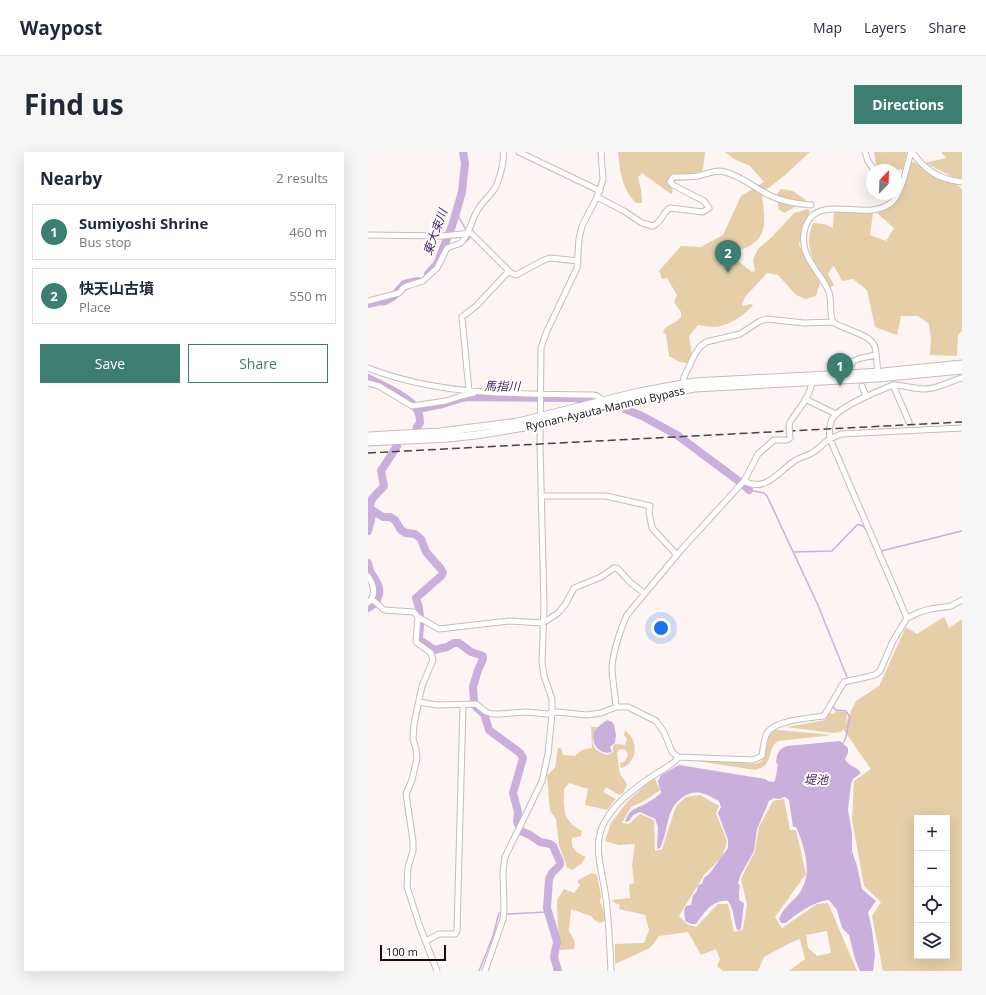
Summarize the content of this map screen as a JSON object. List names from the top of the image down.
{
  "streets": {
    "highway": ["Ryonan-Ayauta-Mannou Bypass"]
  },
  "water": ["東大束川", "馬指川", "堤池"],
  "scale_bar": "100 m",
  "north": "top right",
  "page": {
    "header": "Waypost",
    "nav": ["Map", "Layers", "Share"],
    "title": "Find us",
    "buttons": [
      "Directions",
      ["Save", "Share"]
    ],
    "heading": ["Nearby", "2 results"],
    "list": [
      {
        "mark": "1",
        "name": "Sumiyoshi Shrine",
        "note": "Bus stop",
        "value": "460 m"
      },
      {
        "mark": "2",
        "name": "快天山古墳",
        "note": "Place",
        "value": "550 m"
      }
    ],
    "pins": ["2", "1"],
    "map_buttons": ["+", "−"],
    "scale": "100 m"
  }
}
